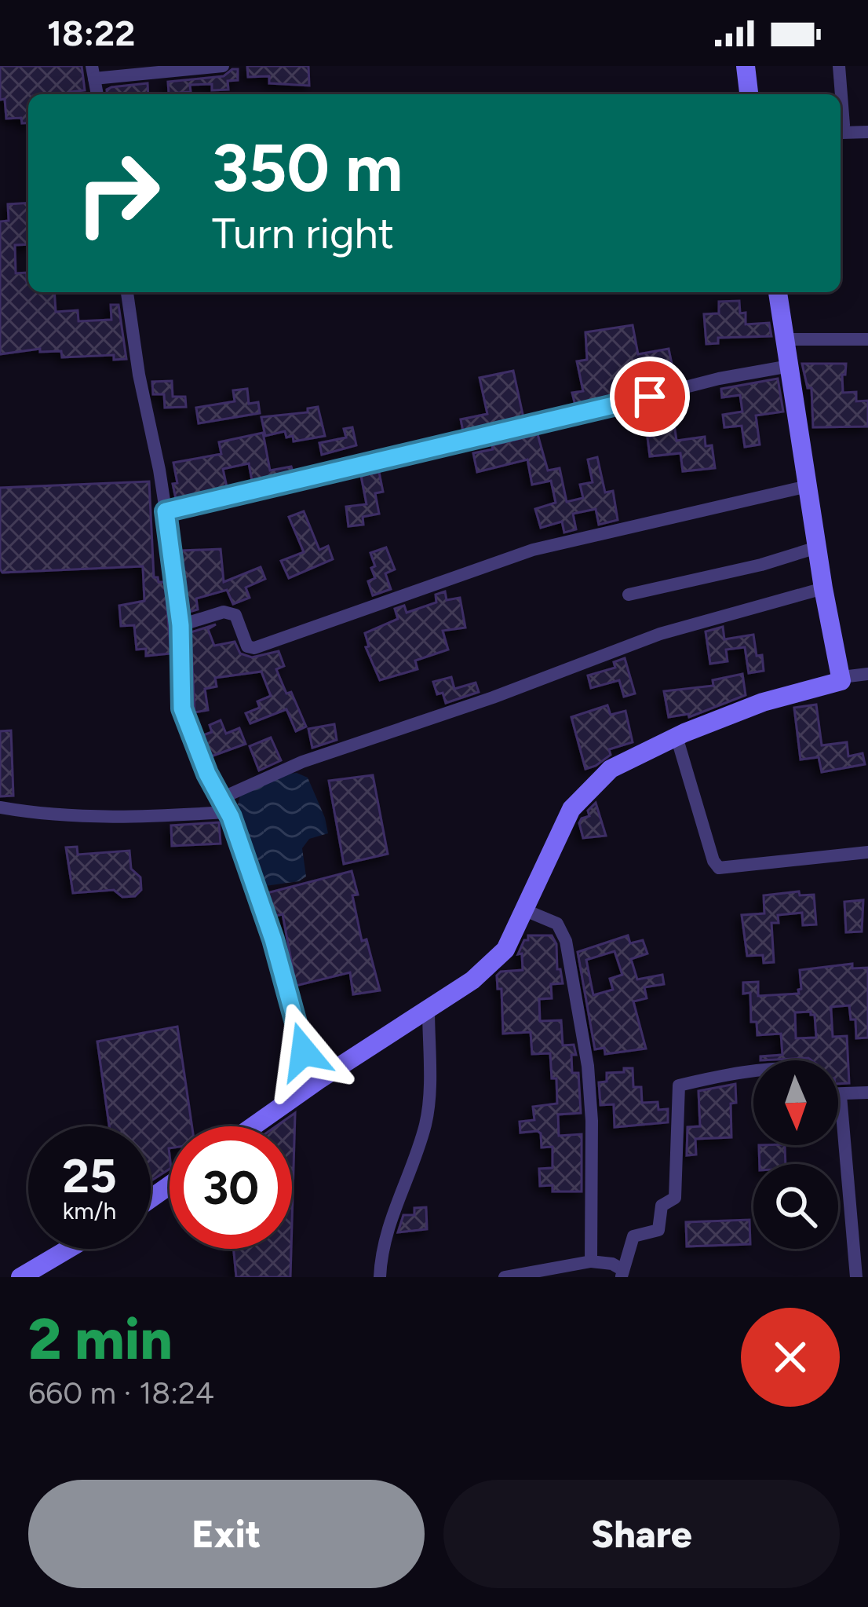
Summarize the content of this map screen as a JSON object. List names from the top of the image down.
{
  "north": "bottom",
  "page": {
    "status": "18:22",
    "turn": ["350 m", "Turn right"],
    "speed": "25 km/h",
    "limit": "30",
    "heading": ["2 min", "660 m · 18:24"],
    "buttons": ["Exit", "Share"]
  }
}
